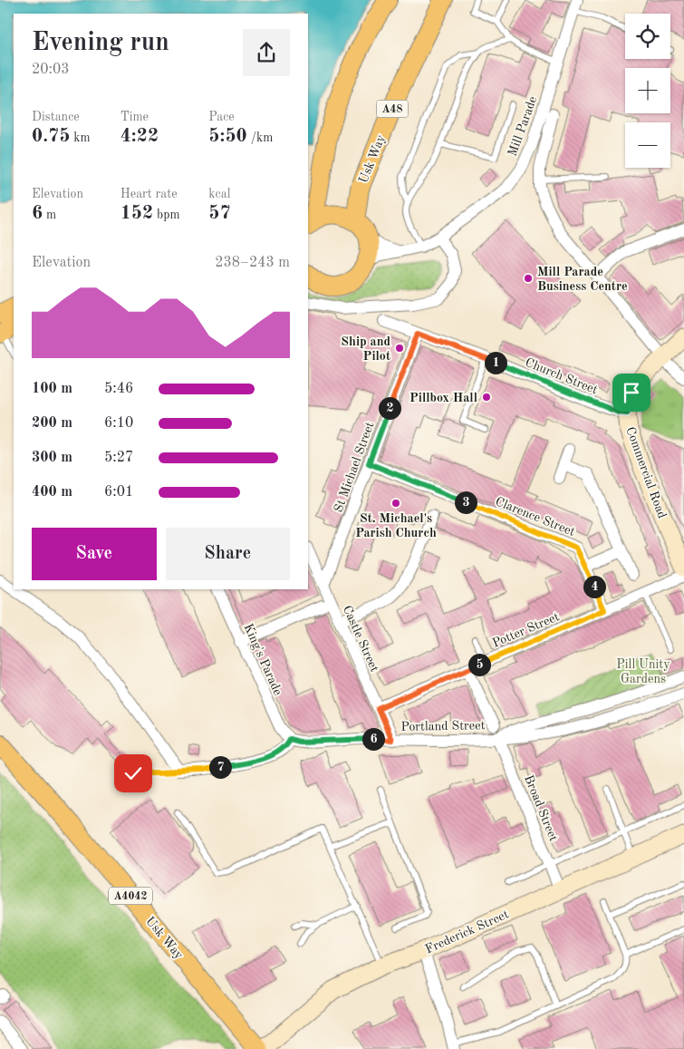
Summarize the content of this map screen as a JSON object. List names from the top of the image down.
{
  "streets": {
    "main road": ["A48", "Usk Way", "A4042"],
    "street": [
      "Mill Parade",
      "Church Street",
      "St Michael Street",
      "Commercial Road",
      "Clarence Street",
      "Potter Street",
      "Castle Street",
      "King's Parade",
      "Portland Street",
      "Broad Street",
      "Frederick Street"
    ]
  },
  "crossings": [
    ["Mill Parade", "Commercial Road"],
    ["Church Street", "St Michael Street"],
    ["Church Street", "Commercial Road"],
    ["St Michael Street", "Clarence Street"],
    ["St Michael Street", "Castle Street"],
    ["Clarence Street", "Potter Street"],
    ["Potter Street", "Castle Street"],
    ["Potter Street", "Broad Street"],
    ["Castle Street", "Portland Street"],
    ["King's Parade", "Portland Street"],
    ["Portland Street", "Broad Street"],
    ["Broad Street", "Frederick Street"]
  ],
  "parks": ["Pill Unity Gardens"],
  "places": [
    "Mill Parade Business Centre",
    "Ship and Pilot",
    "Pillbox Hall",
    "St. Michael's Parish Church"
  ],
  "page": {
    "map_buttons": ["+", "−"],
    "heading": ["Evening run", "20:03"],
    "stats": [
      ["Distance", "0.75 km"],
      ["Time", "4:22"],
      ["Pace", "5:50 /km"],
      ["Elevation", "6 m"],
      ["Heart rate", "152 bpm"],
      ["kcal", "57"]
    ],
    "chart": ["Elevation", "238–243 m"],
    "pins": [
      "1",
      "2",
      "3",
      "4",
      "5",
      "6",
      "7"
    ],
    "list": [
      {
        "name": "100 m",
        "note": "5:46"
      },
      {
        "name": "200 m",
        "note": "6:10"
      },
      {
        "name": "300 m",
        "note": "5:27"
      },
      {
        "name": "400 m",
        "note": "6:01"
      }
    ],
    "buttons": ["Save", "Share"]
  }
}
